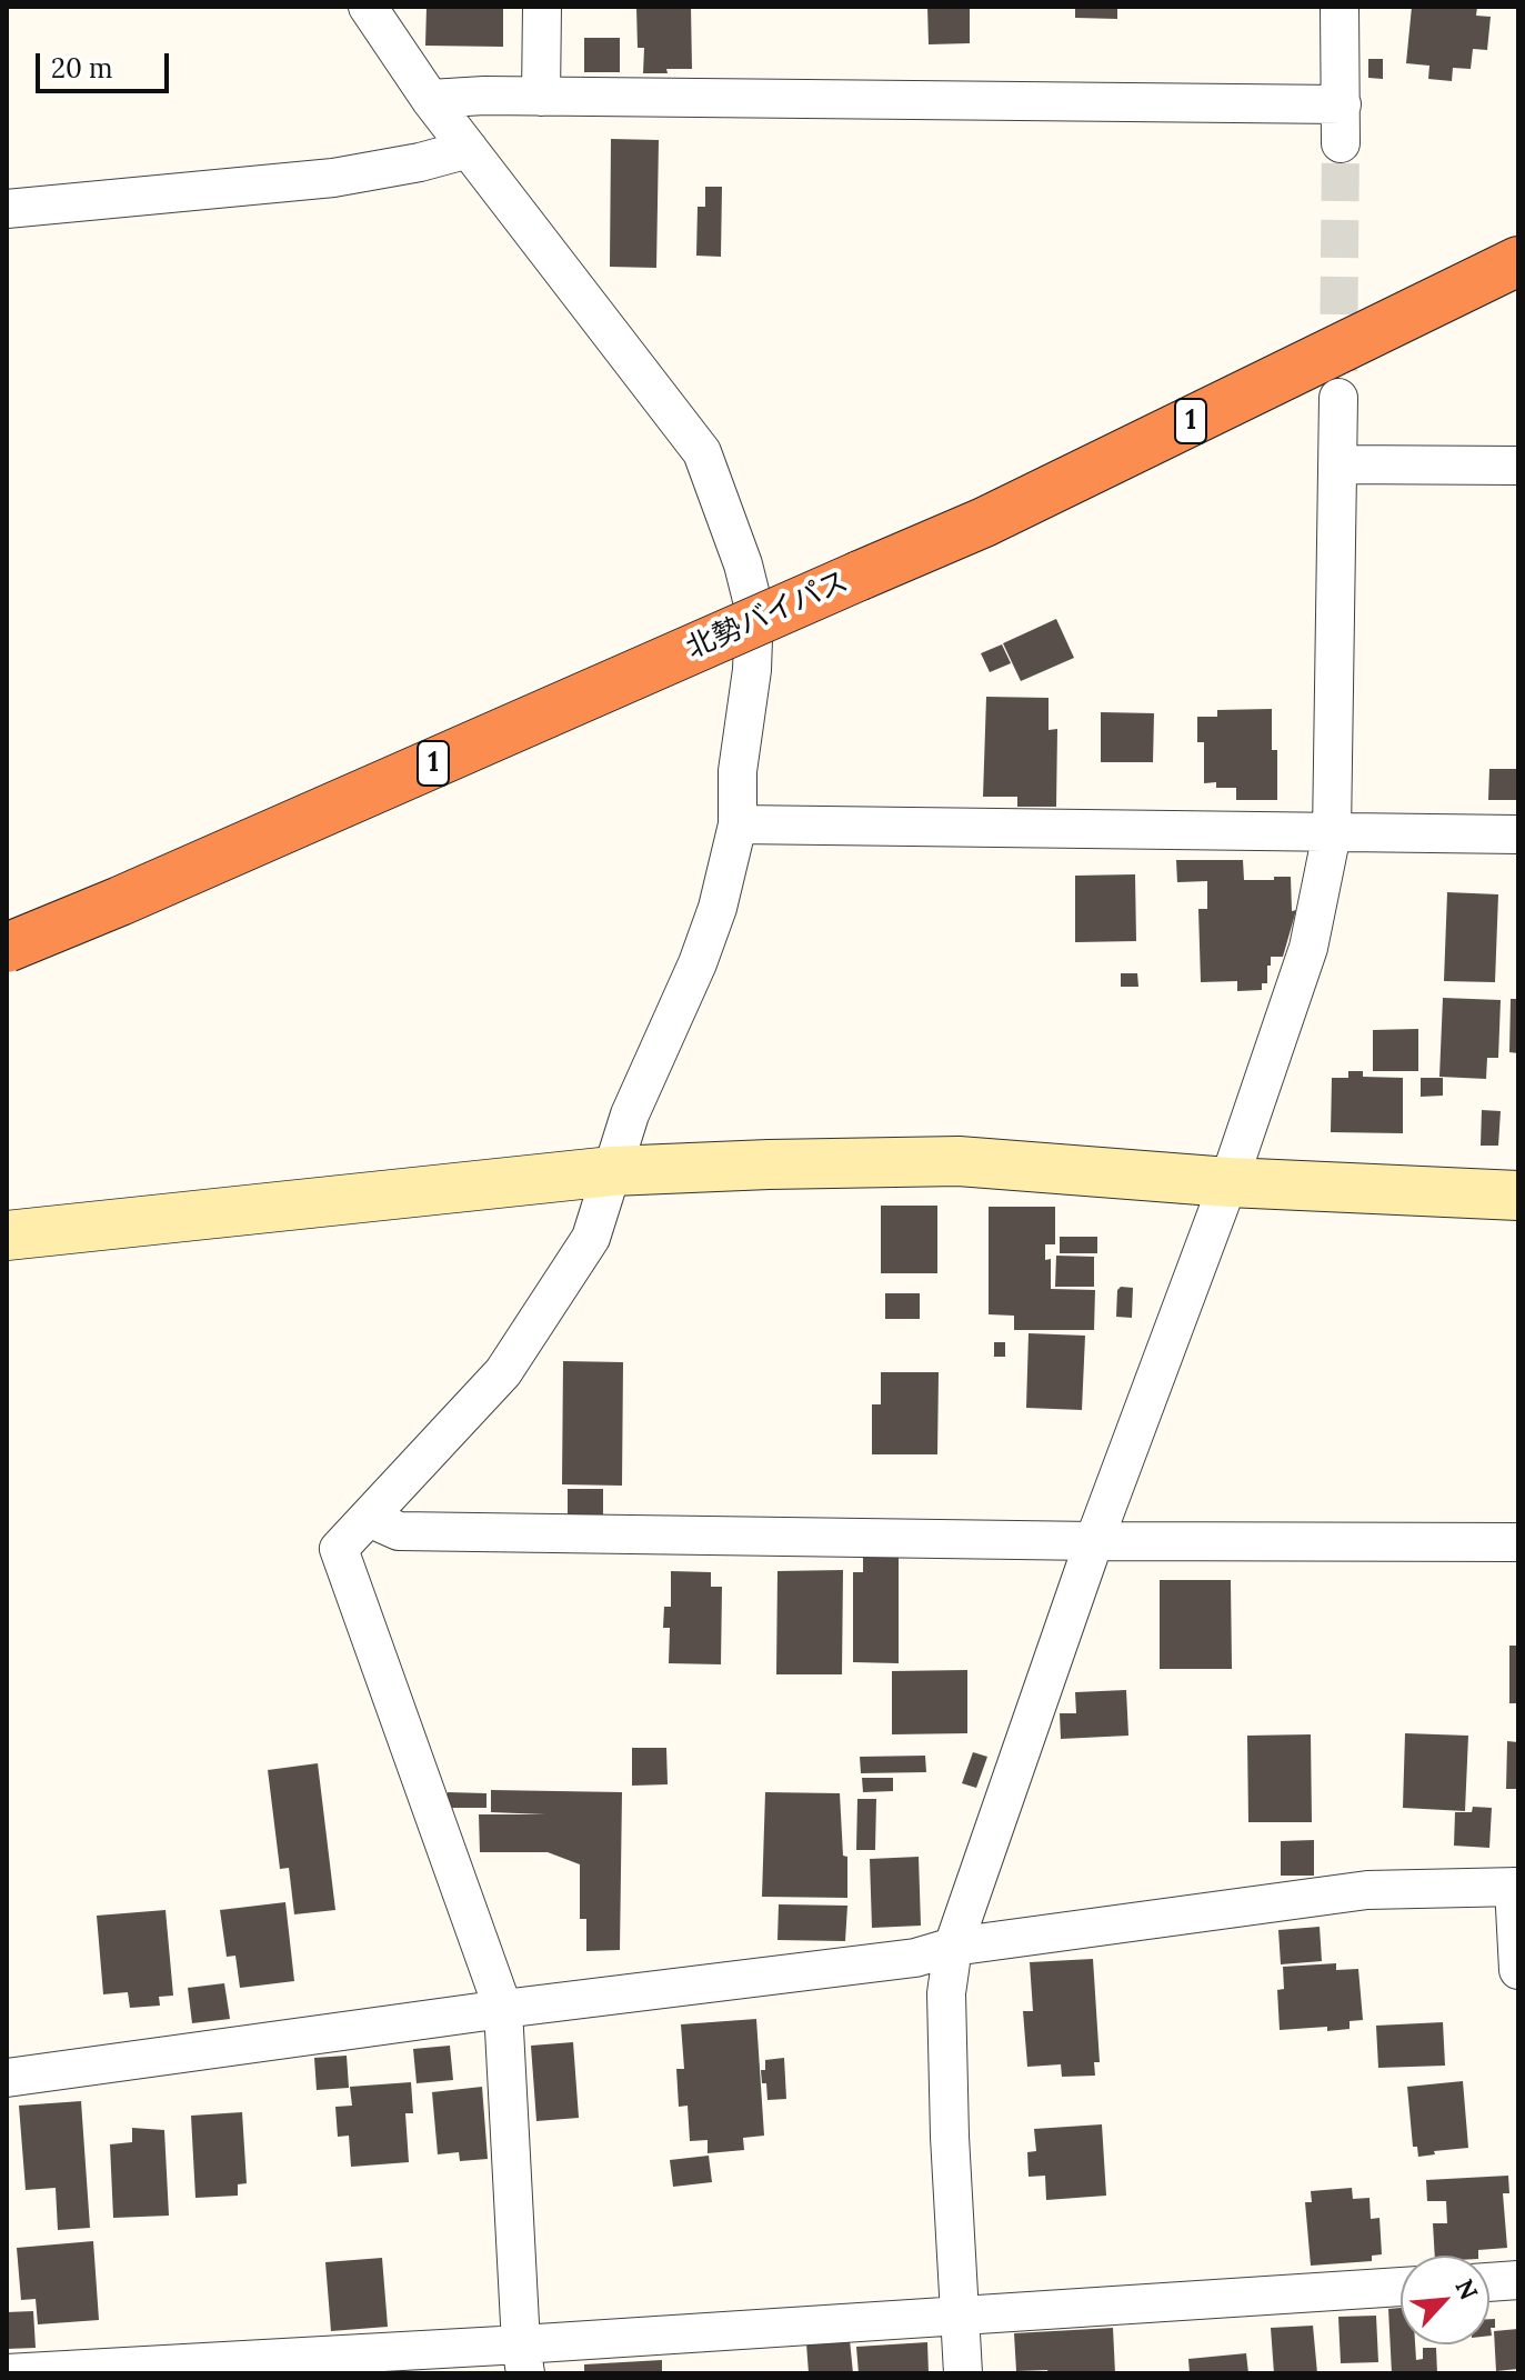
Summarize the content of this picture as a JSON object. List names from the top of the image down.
{
  "streets": {
    "highway": ["1", "北勢バイパス"]
  },
  "scale_bar": "20 m",
  "north": "top right"
}
